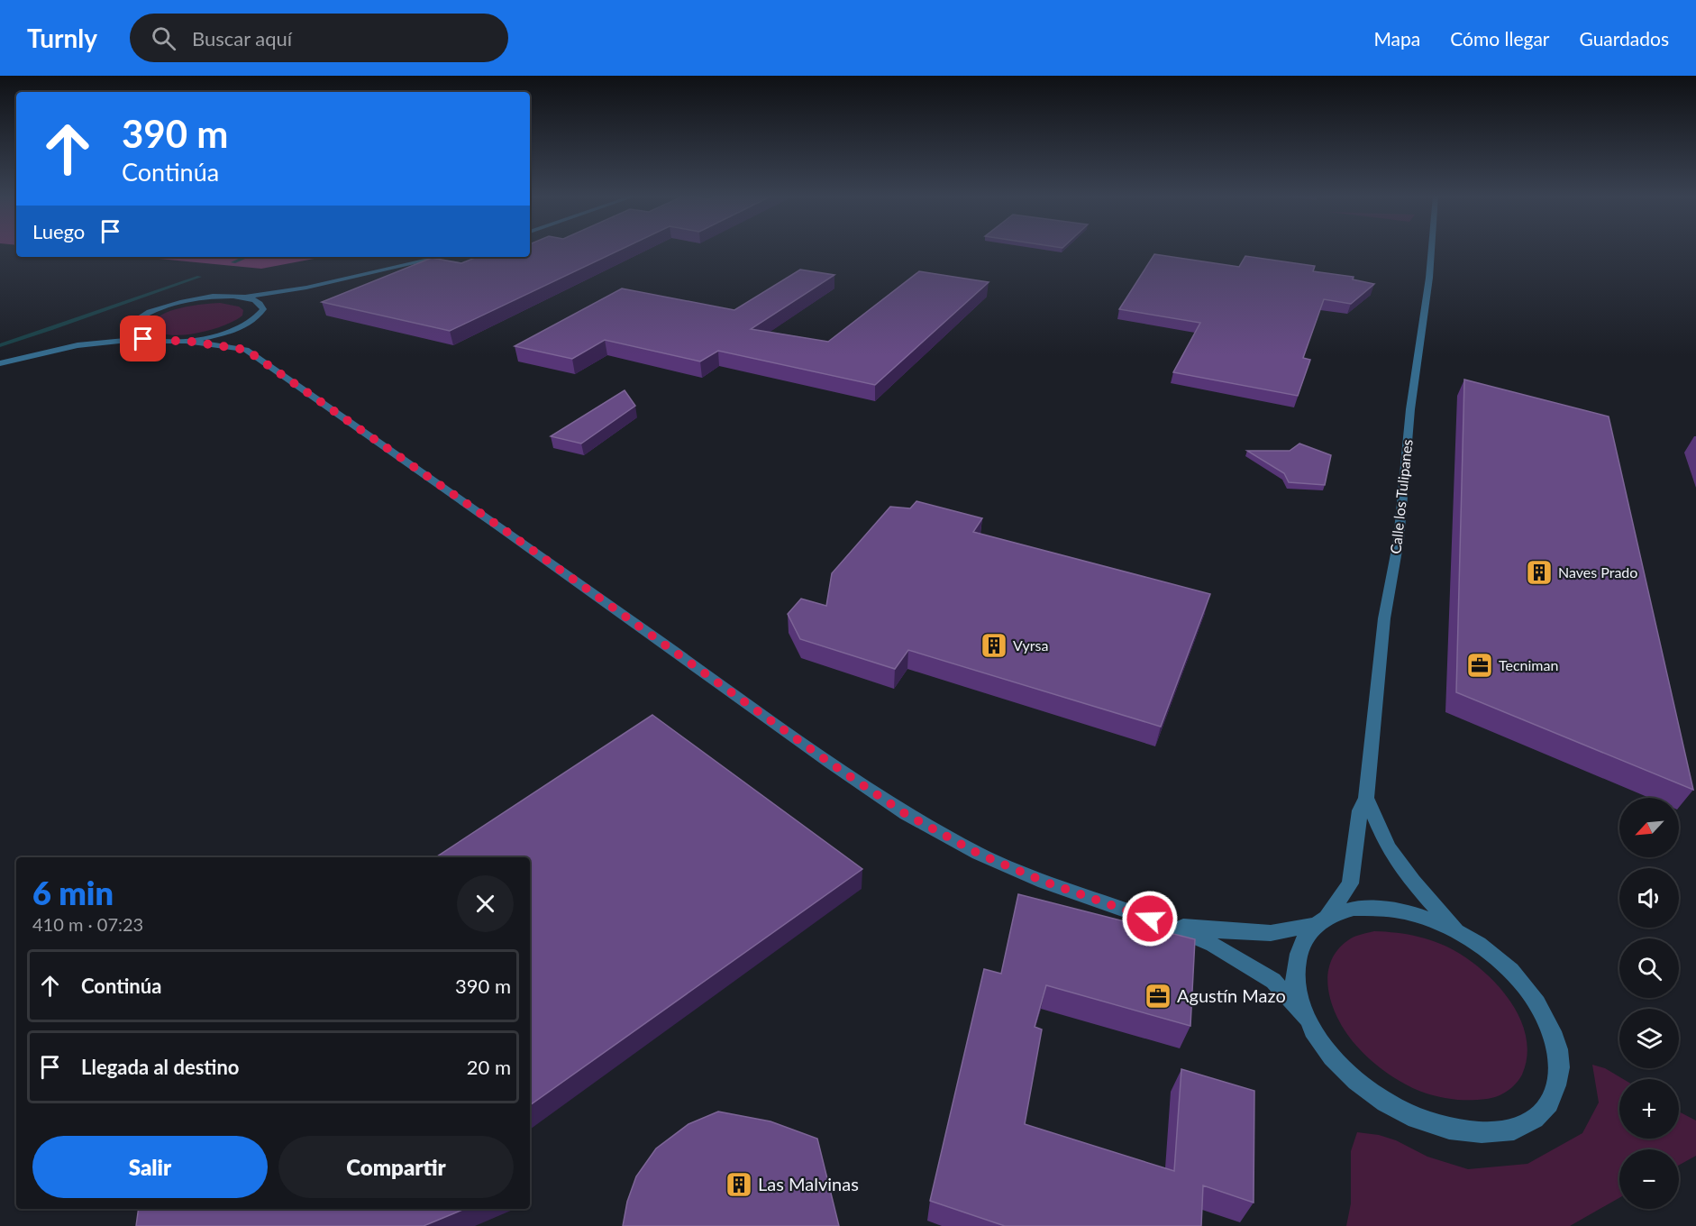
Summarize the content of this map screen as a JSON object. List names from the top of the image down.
{
  "streets": {
    "street": ["Calle los Tulipanes"]
  },
  "places": {
    "building": ["Naves Prado", "Vyrsa", "Las Malvinas"],
    "office": ["Tecniman", "Agustín Mazo"]
  },
  "north": "bottom left",
  "page": {
    "header": "Turnly",
    "search": "Buscar aquí",
    "nav": ["Mapa", "Cómo llegar", "Guardados"],
    "turn": ["390 m", "Continúa"],
    "then": "Luego",
    "map_buttons": ["+", "−"],
    "heading": ["6 min", "410 m · 07:23"],
    "list": [
      {
        "name": "Continúa",
        "value": "390 m"
      },
      {
        "name": "Llegada al destino",
        "value": "20 m"
      }
    ],
    "buttons": ["Salir", "Compartir"]
  }
}
